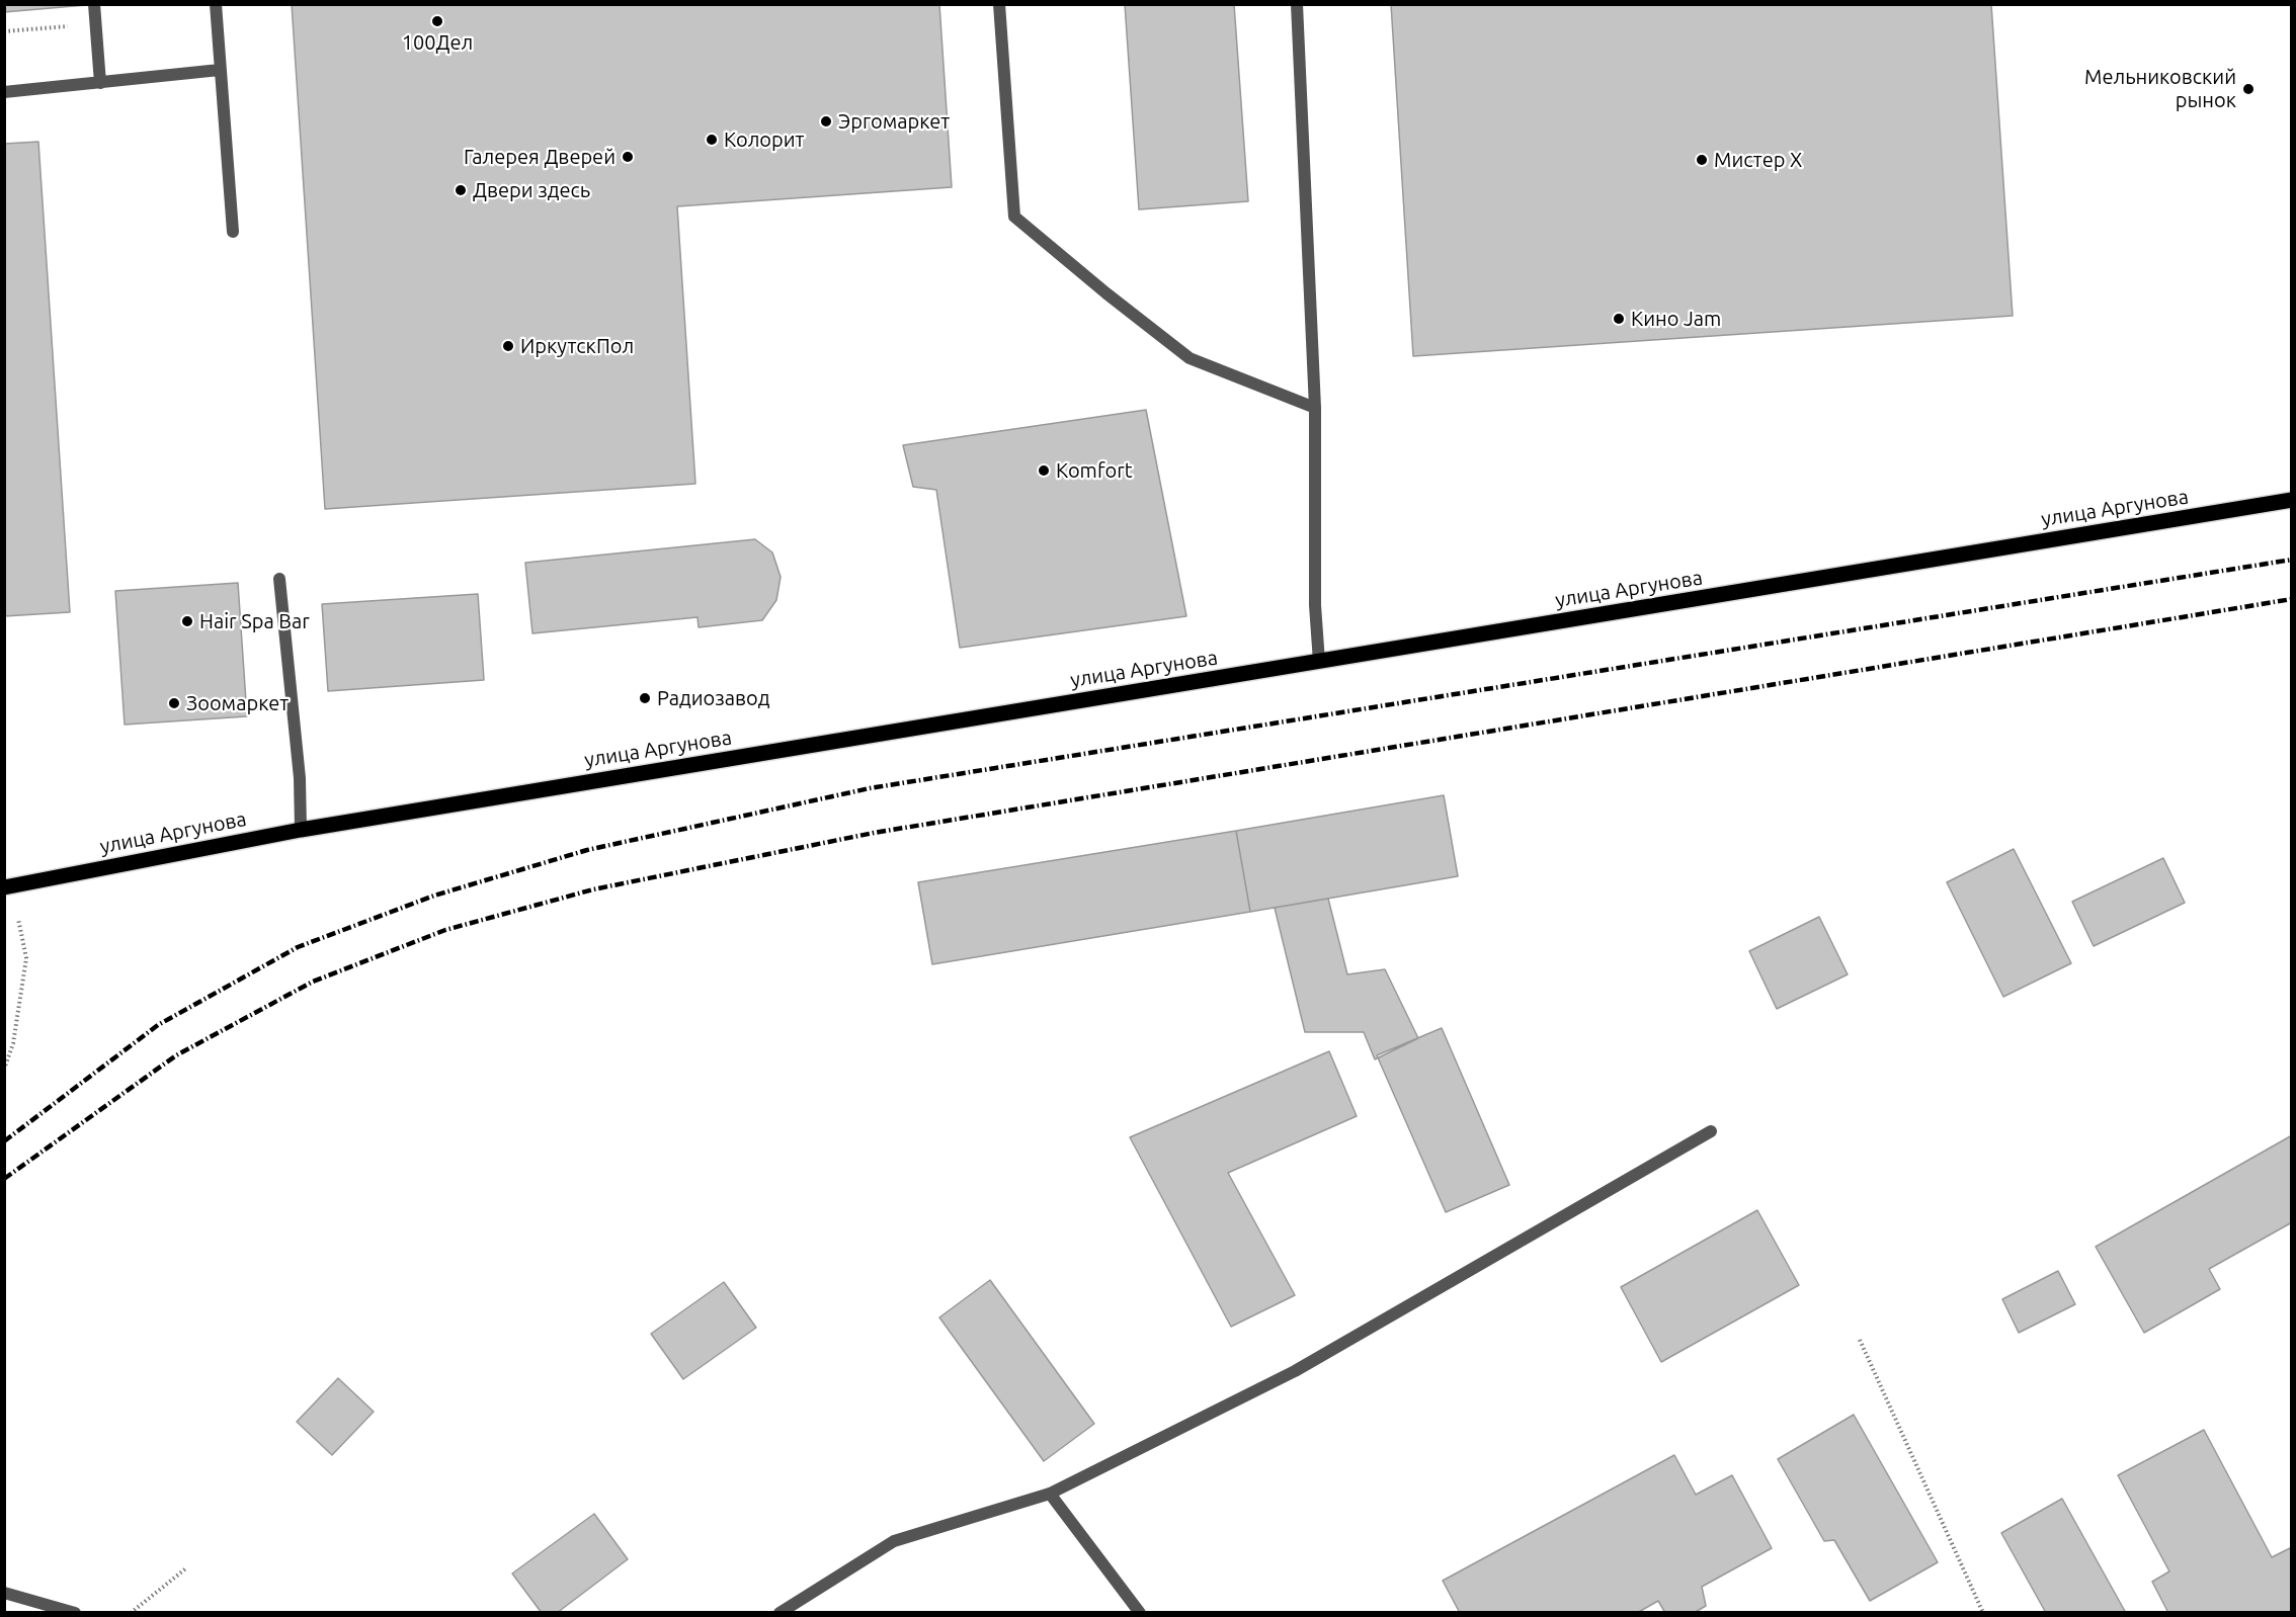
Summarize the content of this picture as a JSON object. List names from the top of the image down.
{
  "streets": {
    "main road": ["улица Аргунова"]
  },
  "places": [
    "100Дел",
    "Мельниковский рынок",
    "Эргомаркет",
    "Колорит",
    "Галерея Дверей",
    "Мистер Х",
    "Двери здесь",
    "Кино Jam",
    "ИркутскПол",
    "Komfort",
    "Hair Spa Bar",
    "Радиозавод",
    "Зоомаркет"
  ]
}
